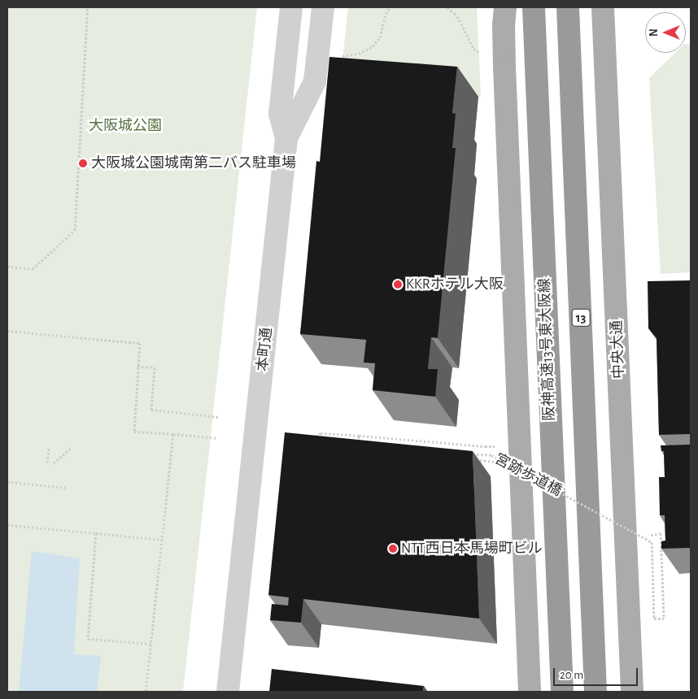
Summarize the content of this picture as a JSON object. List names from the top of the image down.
{
  "streets": {
    "highway": ["13", "阪神高速13号東大阪線"],
    "main road": ["中央大通"],
    "street": ["本町通"],
    "path": ["宮跡歩道橋"]
  },
  "parks": ["大阪城公園"],
  "places": ["大阪城公園城南第二バス駐車場", "KKRホテル大阪", "NTT西日本馬場町ビル"],
  "scale_bar": "20 m",
  "north": "left"
}
